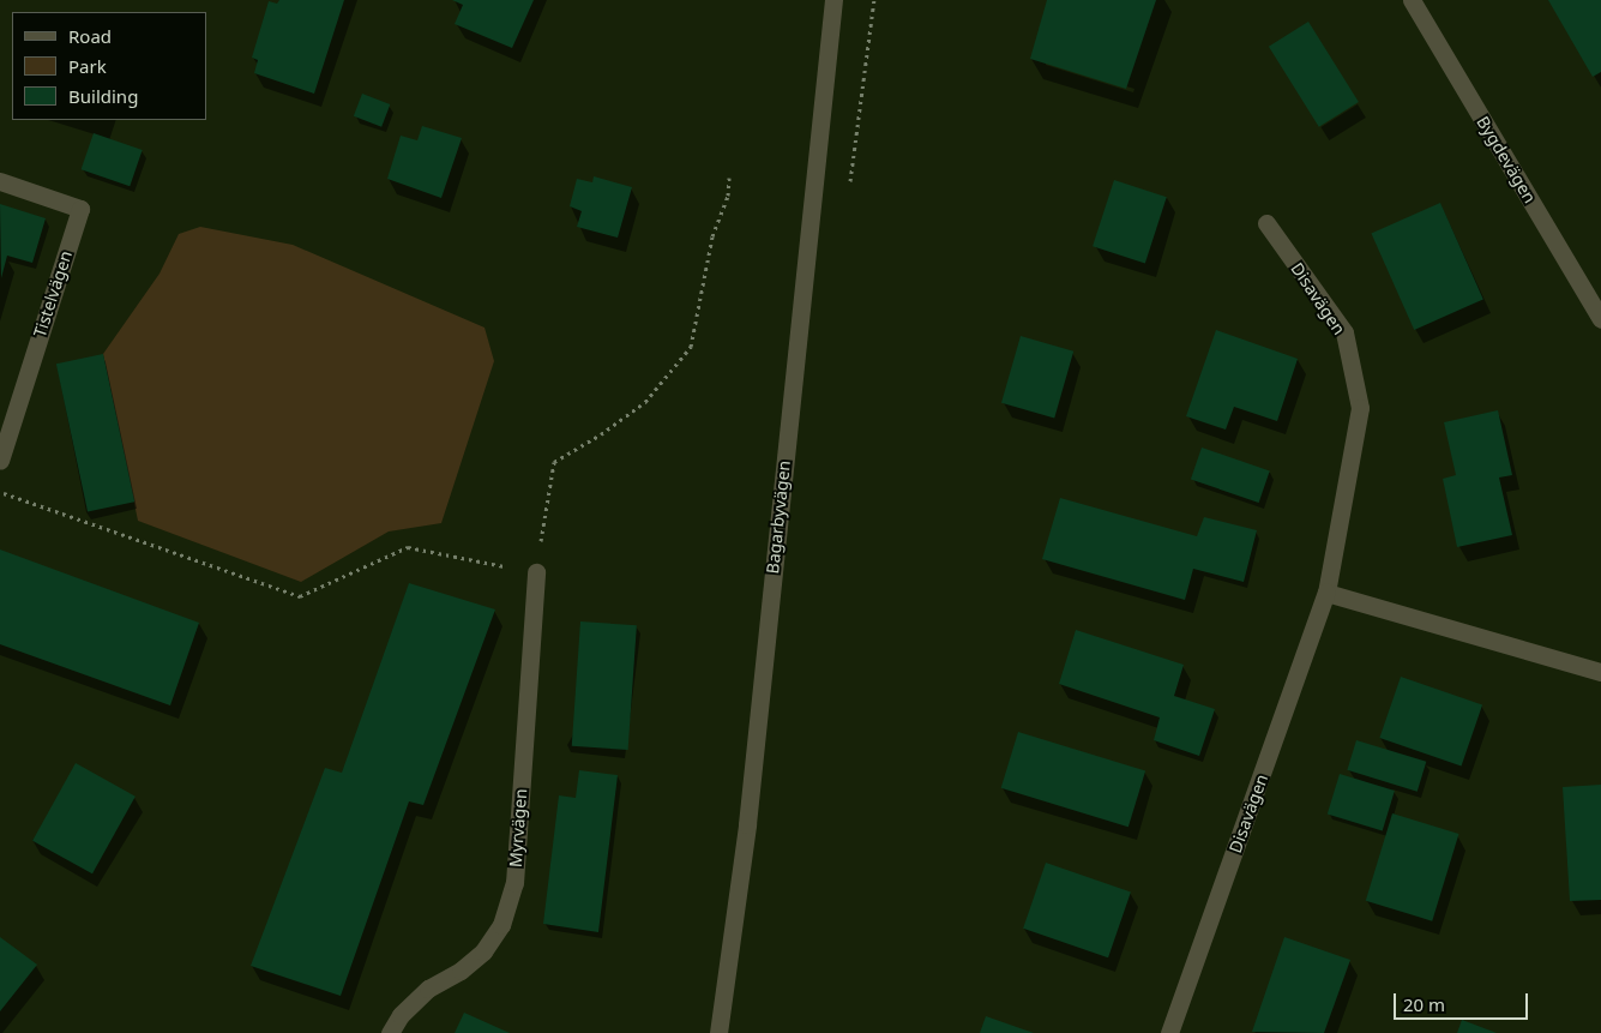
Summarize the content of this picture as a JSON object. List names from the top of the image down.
{
  "streets": {
    "street": [
      "Bygdevägen",
      "Tistelvägen",
      "Disavägen",
      "Bagarbyvägen",
      "Myrvägen"
    ]
  },
  "legend": ["Road", "Park", "Building"],
  "scale_bar": "20 m"
}
